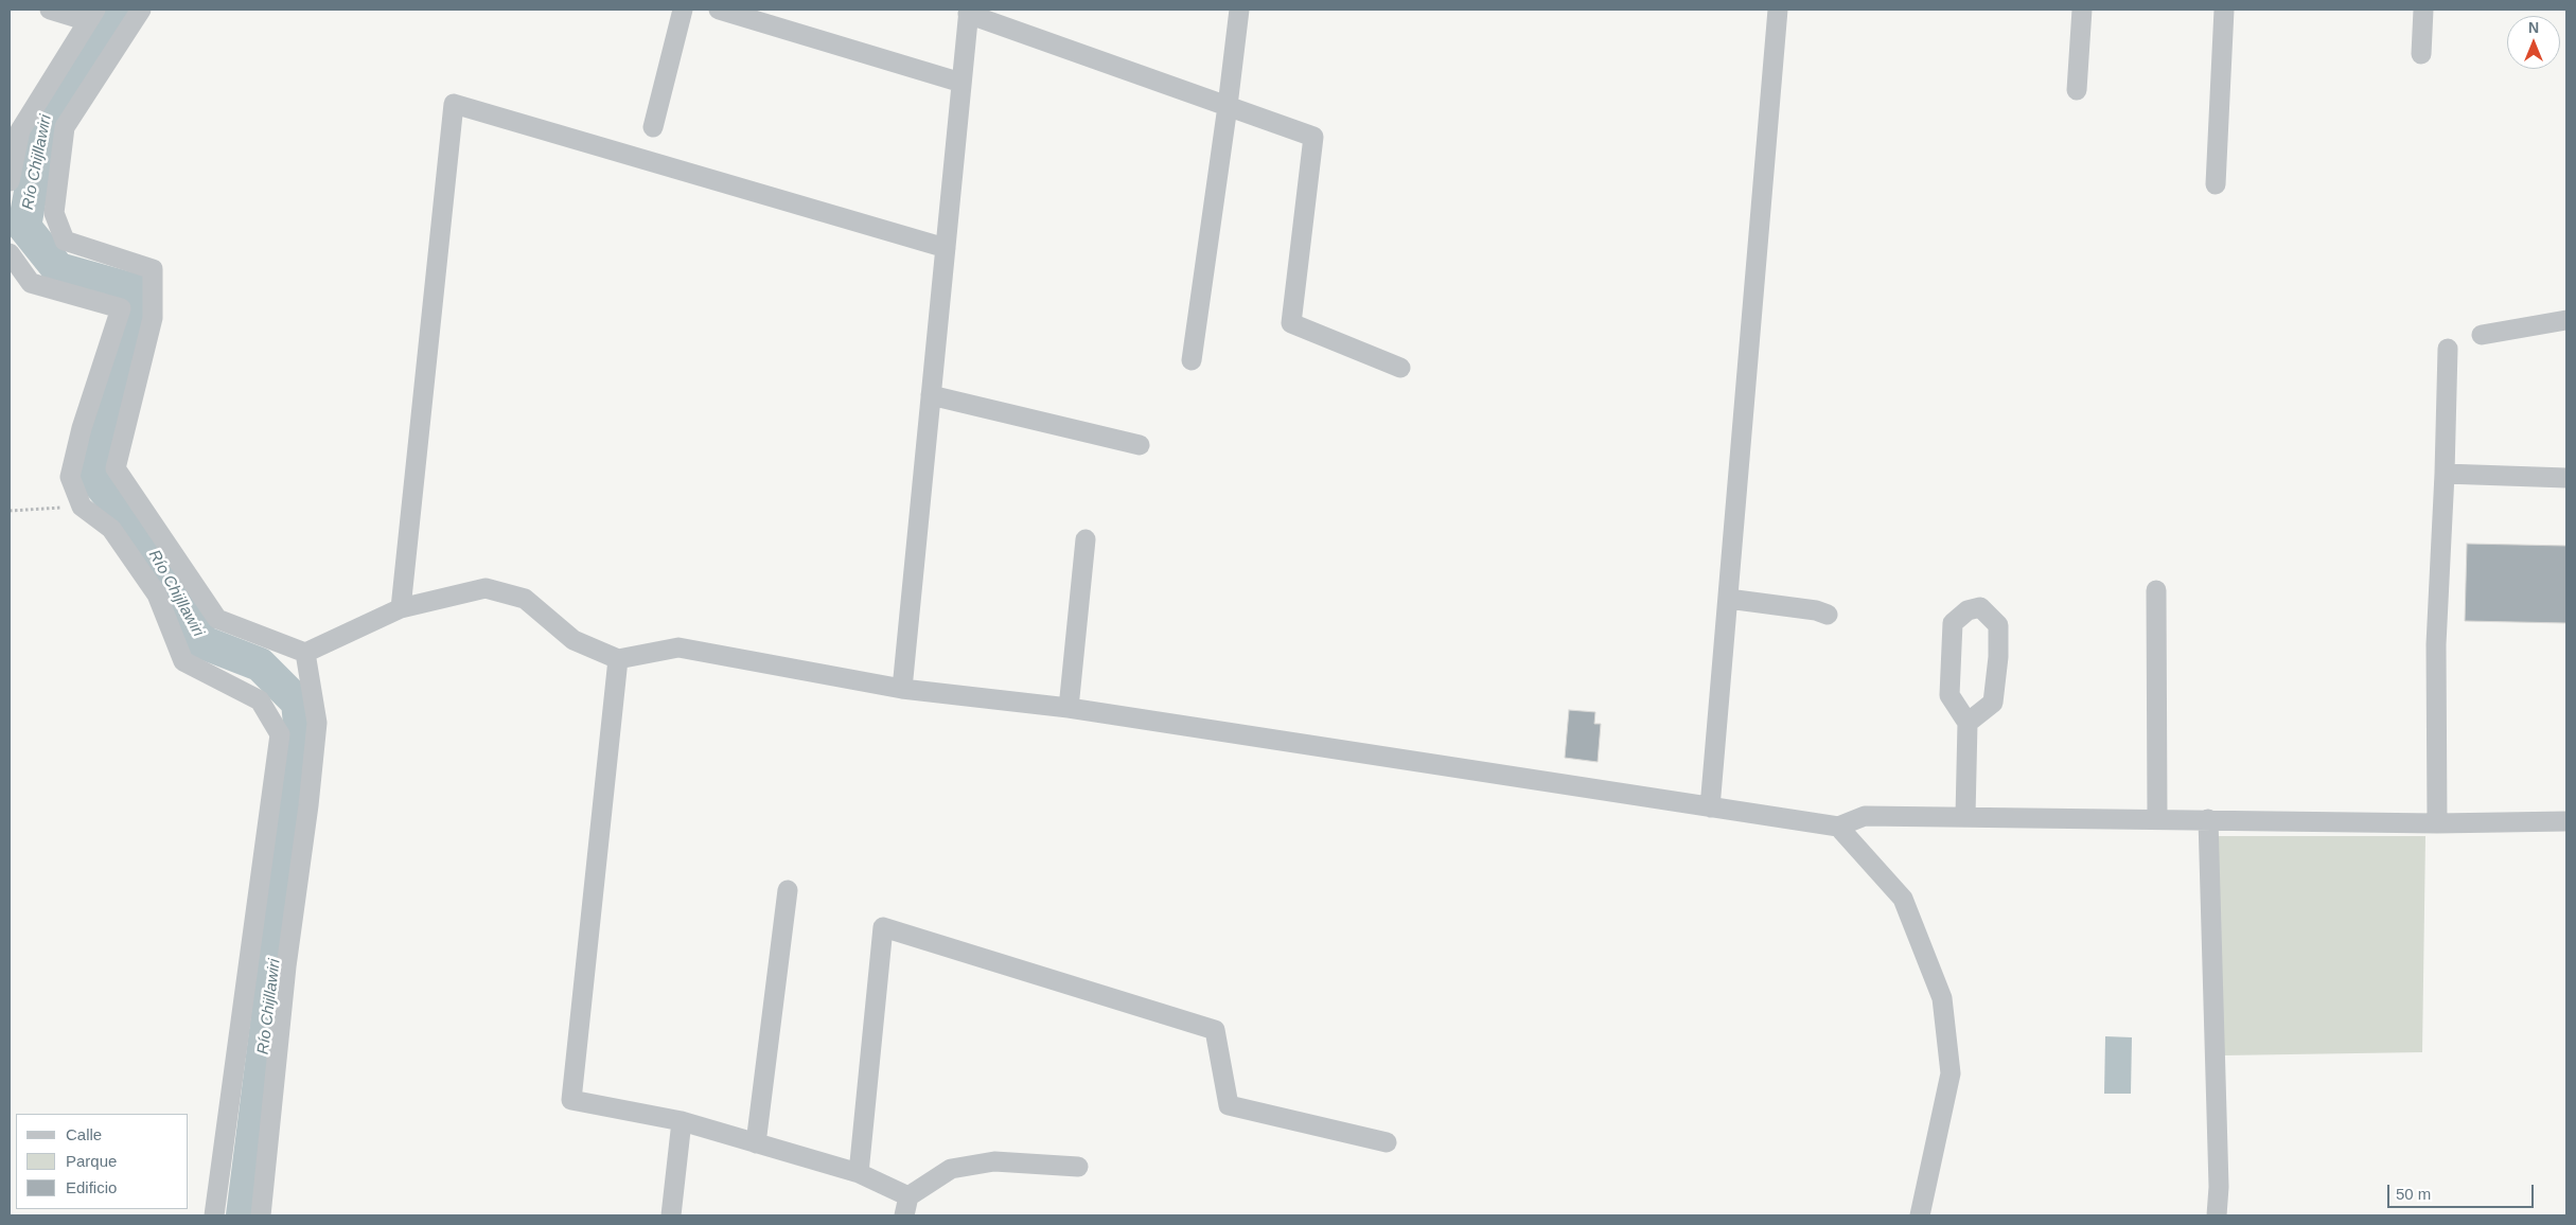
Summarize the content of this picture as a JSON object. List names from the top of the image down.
{
  "water": ["Río Chijllawiri"],
  "legend": ["Calle", "Parque", "Edificio"],
  "scale_bar": "50 m",
  "north": "top"
}
